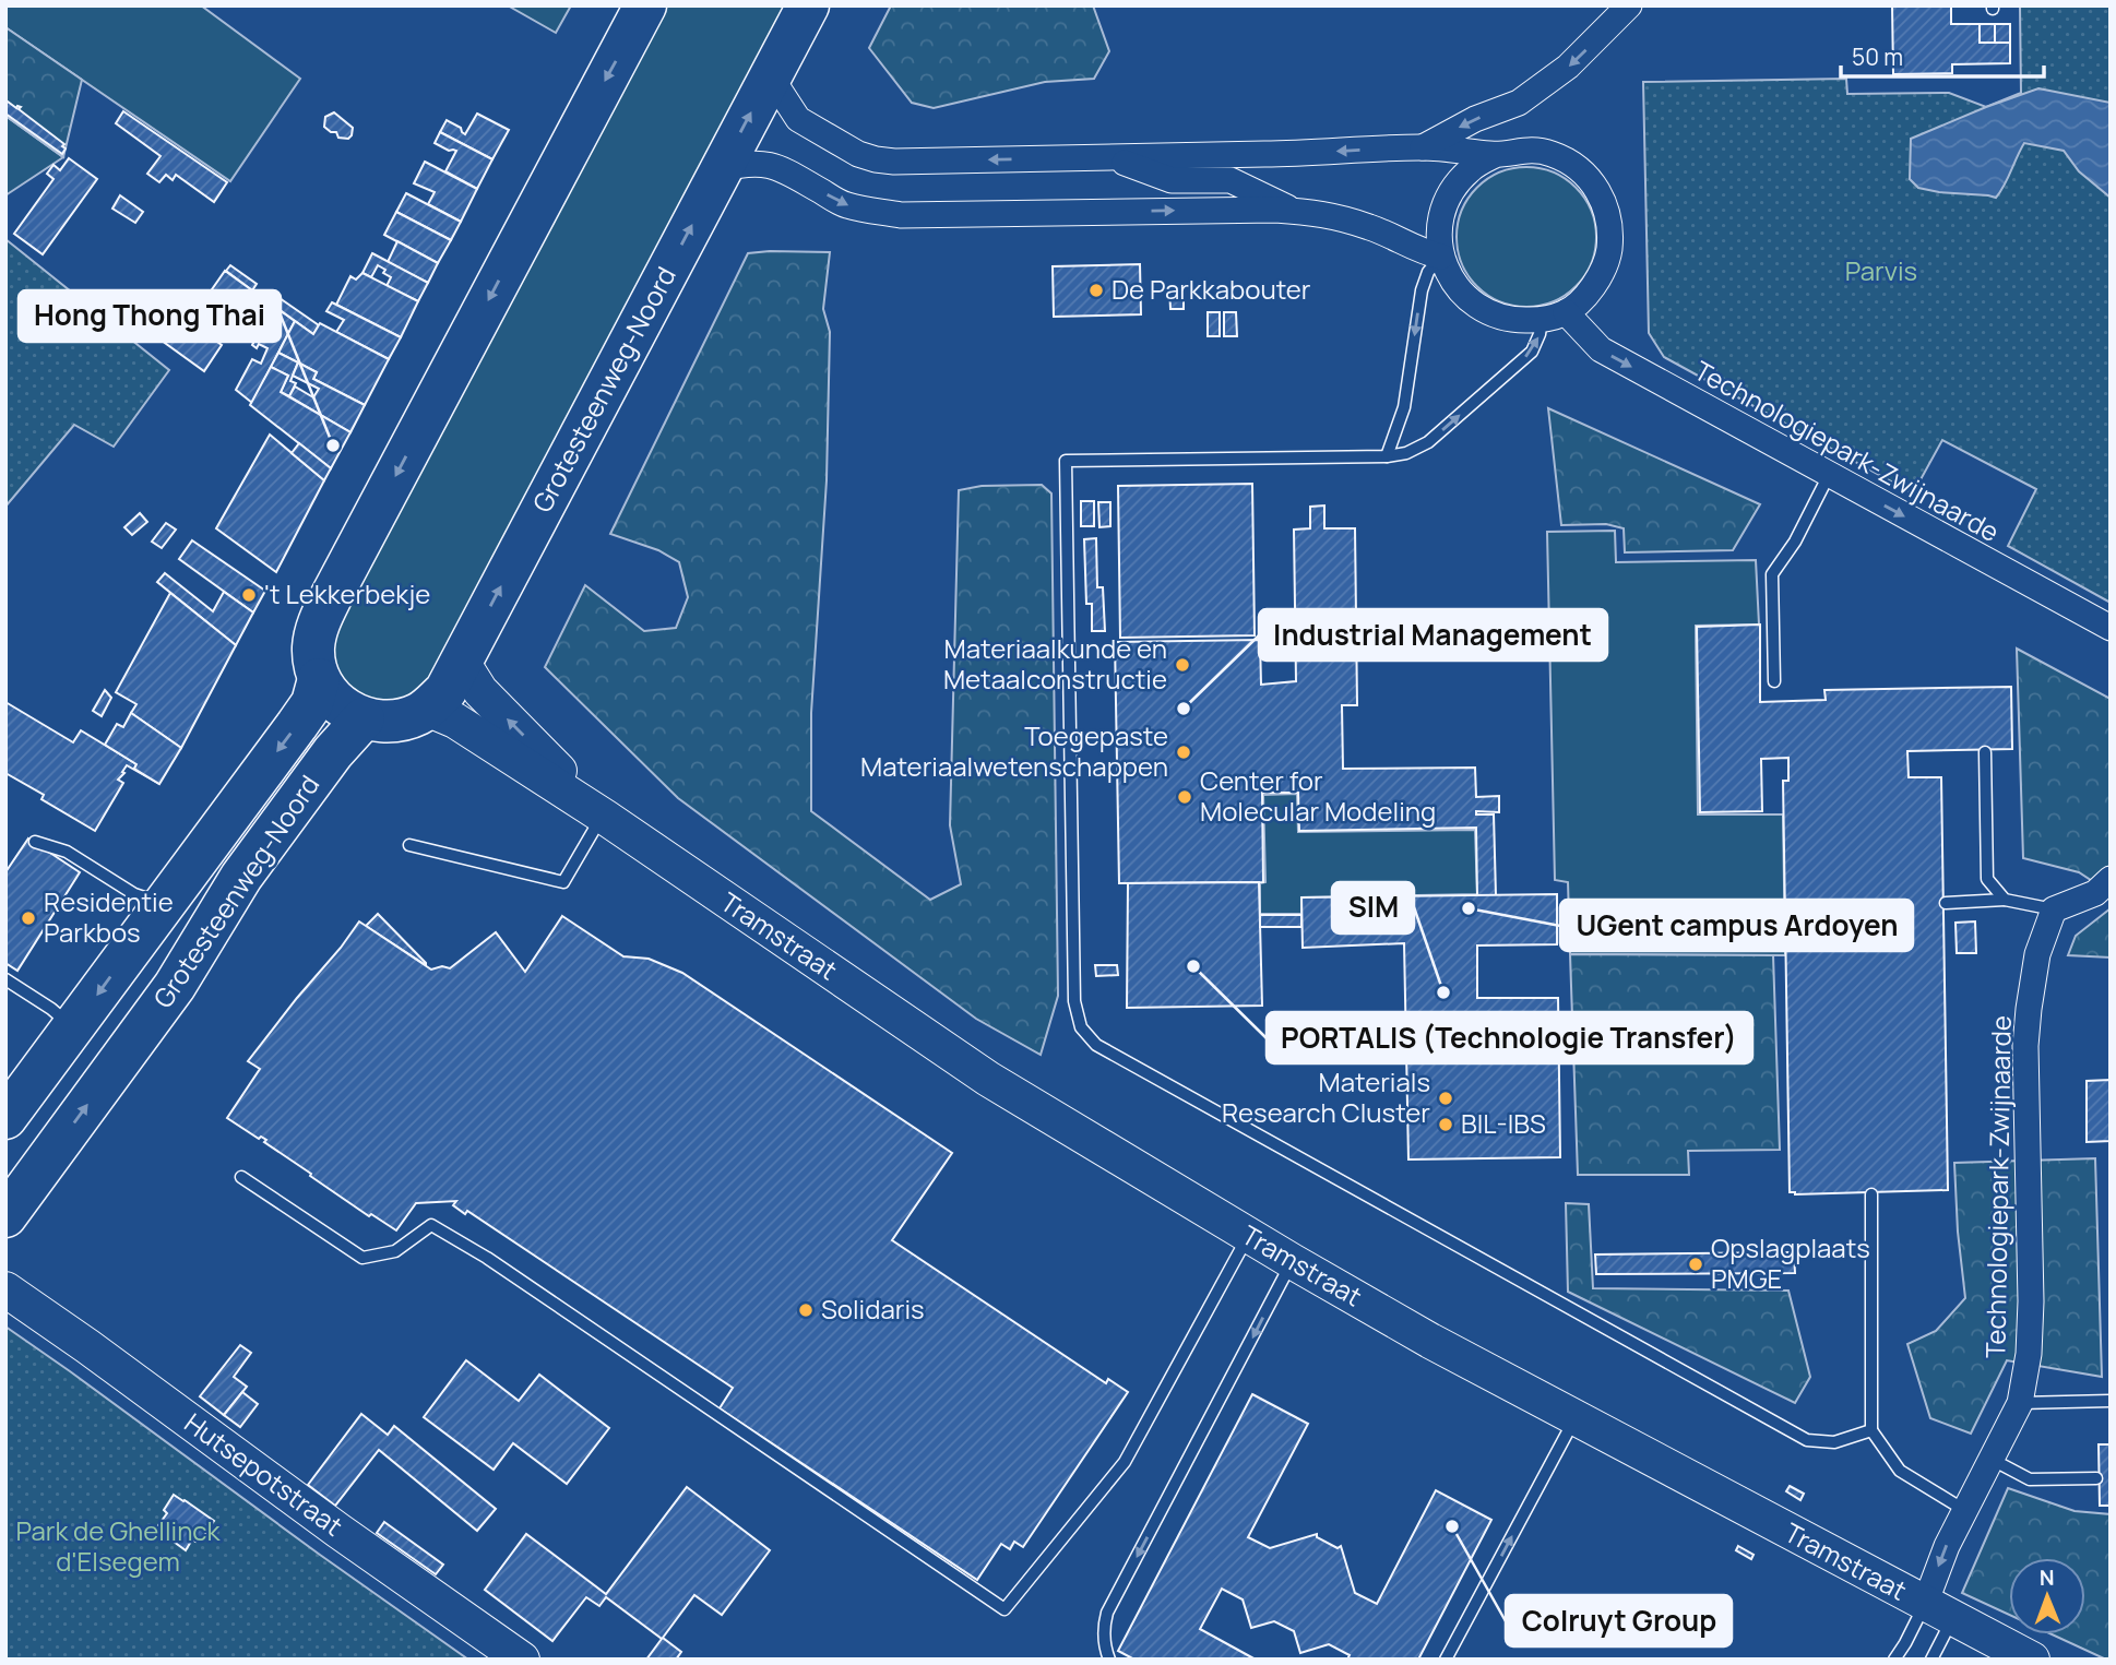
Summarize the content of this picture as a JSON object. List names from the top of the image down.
{
  "streets": {
    "highway": ["Grotesteenweg-Noord"],
    "main road": ["Tramstraat", "Hutsepotstraat"],
    "street": ["Technologiepark-Zwijnaarde"]
  },
  "crossings": [
    ["Grotesteenweg-Noord", "Tramstraat"],
    ["Technologiepark-Zwijnaarde", "Tramstraat"]
  ],
  "one_way": ["Technologiepark-Zwijnaarde"],
  "parks": ["Parvis", "Park de Ghellinck d'Elsegem"],
  "places": [
    "De Parkkabouter",
    "Hong Thong Thai",
    "'t Lekkerbekje",
    "Materiaalkunde en Metaalconstructie",
    "Industrial Management",
    "Toegepaste Materiaalwetenschappen",
    "Center for Molecular Modeling",
    "UGent campus Ardoyen",
    "Residentie Parkbos",
    "PORTALIS (Technologie Transfer)",
    "SIM",
    "Materials Research Cluster",
    "BIL-IBS",
    "Opslagplaats PMGE",
    "Solidaris",
    "Colruyt Group"
  ],
  "scale_bar": "50 m",
  "north": "top"
}
